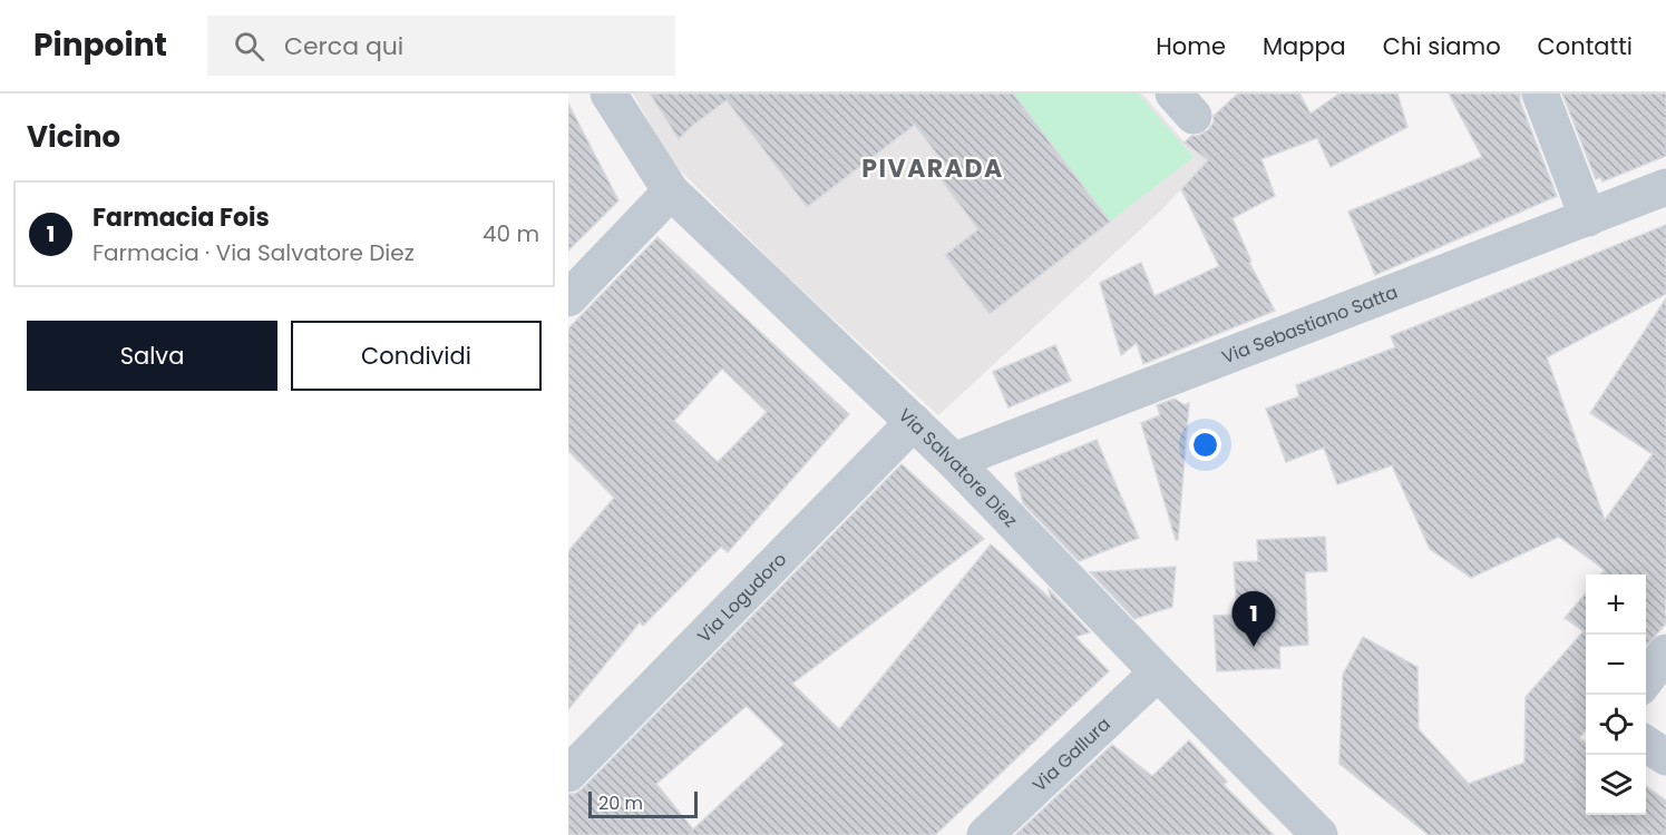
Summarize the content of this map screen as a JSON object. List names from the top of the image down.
{
  "streets": {
    "street": [
      "Via Sebastiano Satta",
      "Via Salvatore Diez",
      "Via Logudoro",
      "Via Gallura"
    ]
  },
  "crossings": [
    ["Via Sebastiano Satta", "Via Salvatore Diez"],
    ["Via Salvatore Diez", "Via Logudoro"],
    ["Via Salvatore Diez", "Via Gallura"]
  ],
  "districts": ["PIVARADA"],
  "scale_bar": "20 m",
  "page": {
    "header": "Pinpoint",
    "search": "Cerca qui",
    "nav": [
      "Home",
      "Mappa",
      "Chi siamo",
      "Contatti"
    ],
    "heading": "Vicino",
    "list": [
      {
        "mark": "1",
        "name": "Farmacia Fois",
        "note": "Farmacia · Via Salvatore Diez",
        "value": "40 m"
      }
    ],
    "buttons": ["Salva", "Condividi"],
    "map_buttons": ["+", "−"],
    "pins": "1",
    "scale": "20 m"
  }
}
